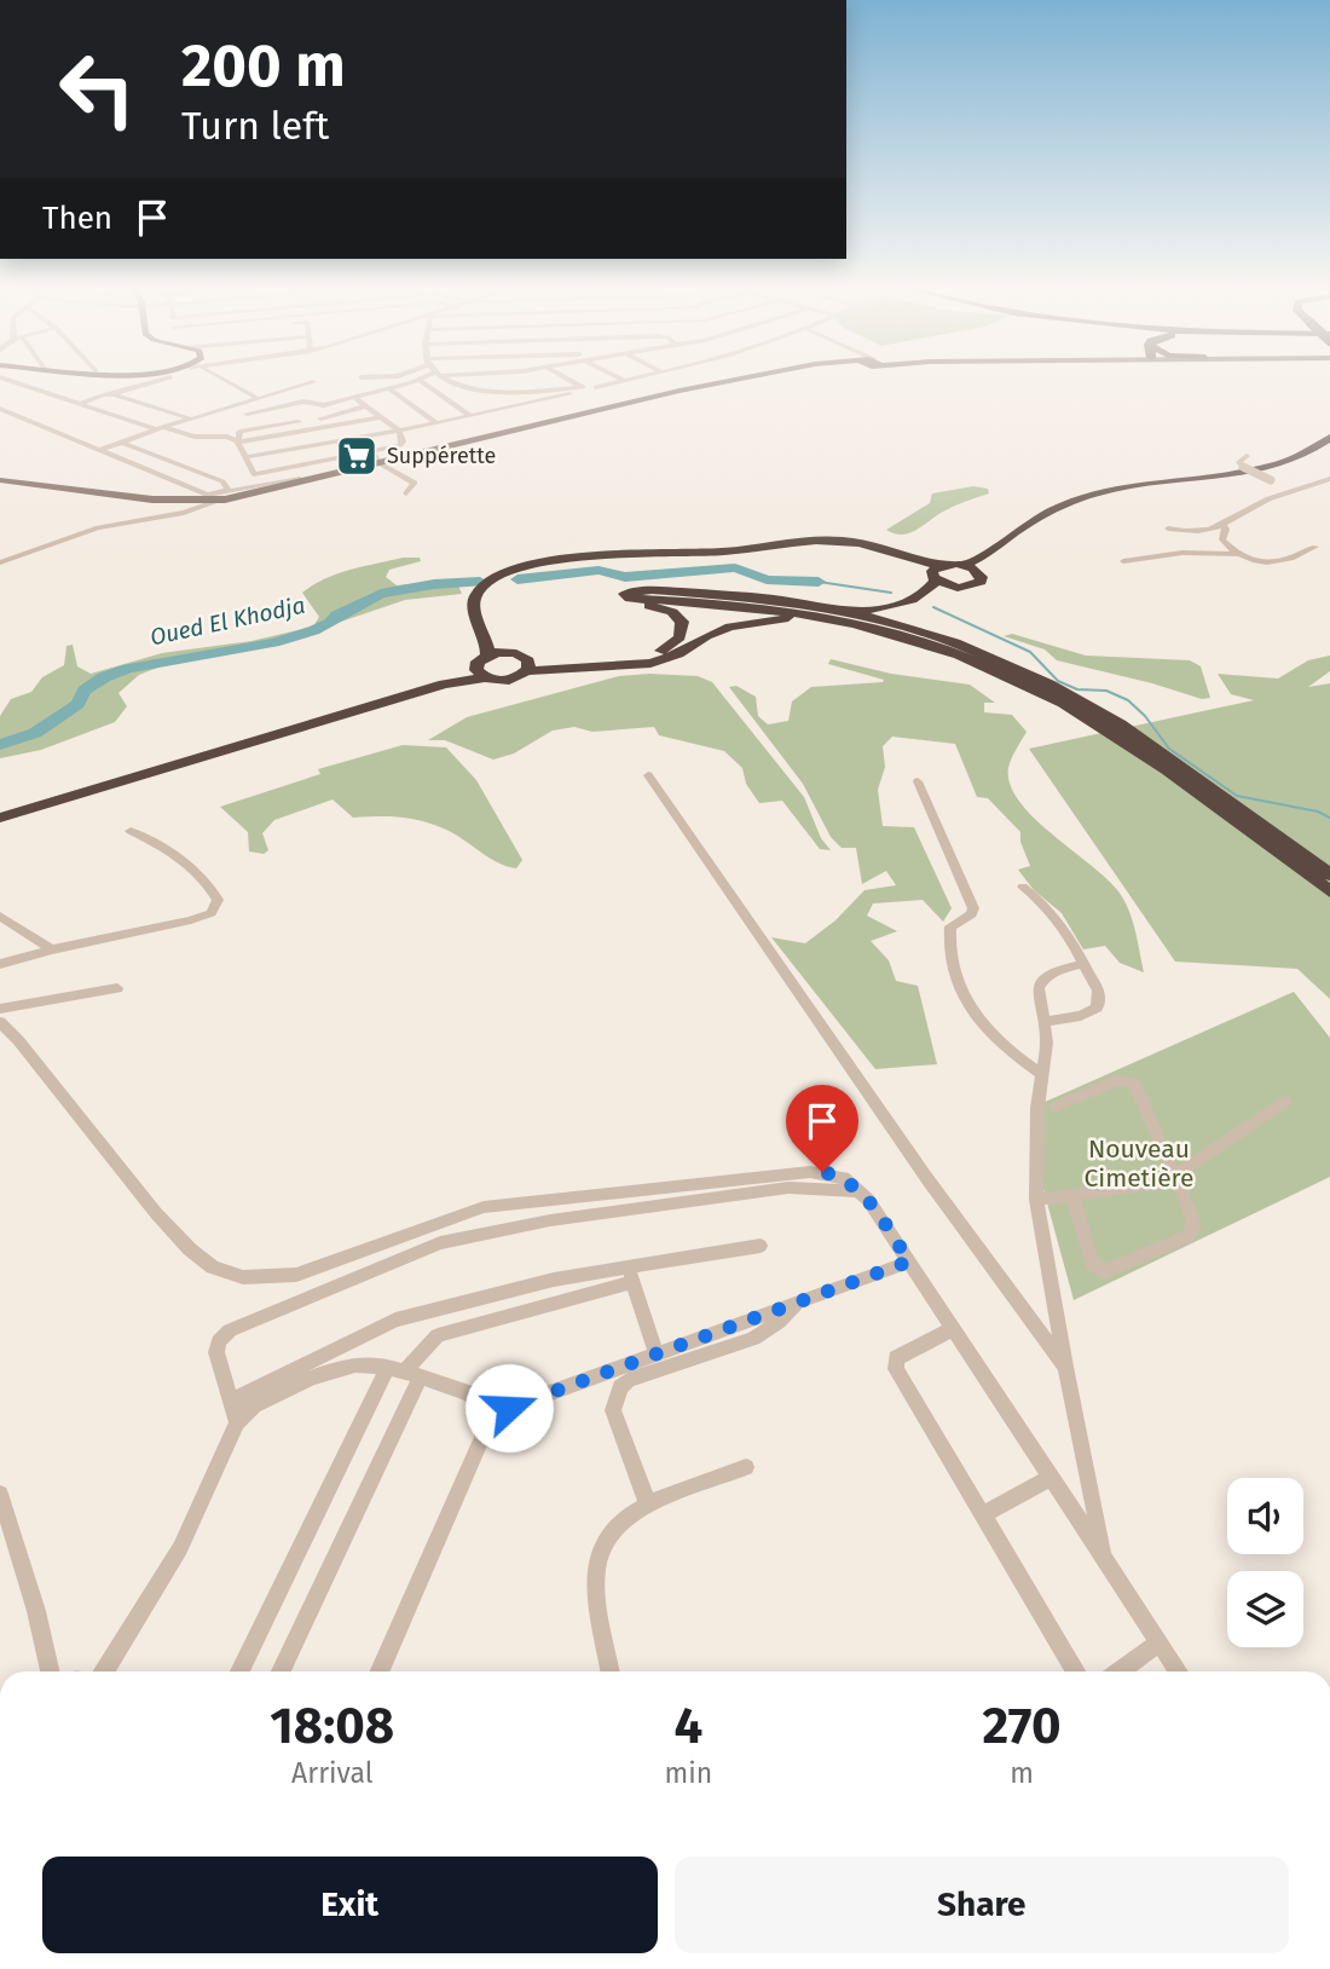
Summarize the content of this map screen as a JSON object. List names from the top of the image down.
{
  "water": ["Oued El Khodja"],
  "parks": ["Nouveau Cimetière"],
  "places": {
    "supermarket": ["Suppérette"]
  },
  "page": {
    "turn": ["200 m", "Turn left"],
    "then": "Then",
    "eta": [
      "18:08",
      "Arrival",
      "4",
      "min",
      "270",
      "m"
    ],
    "buttons": ["Exit", "Share"]
  }
}
